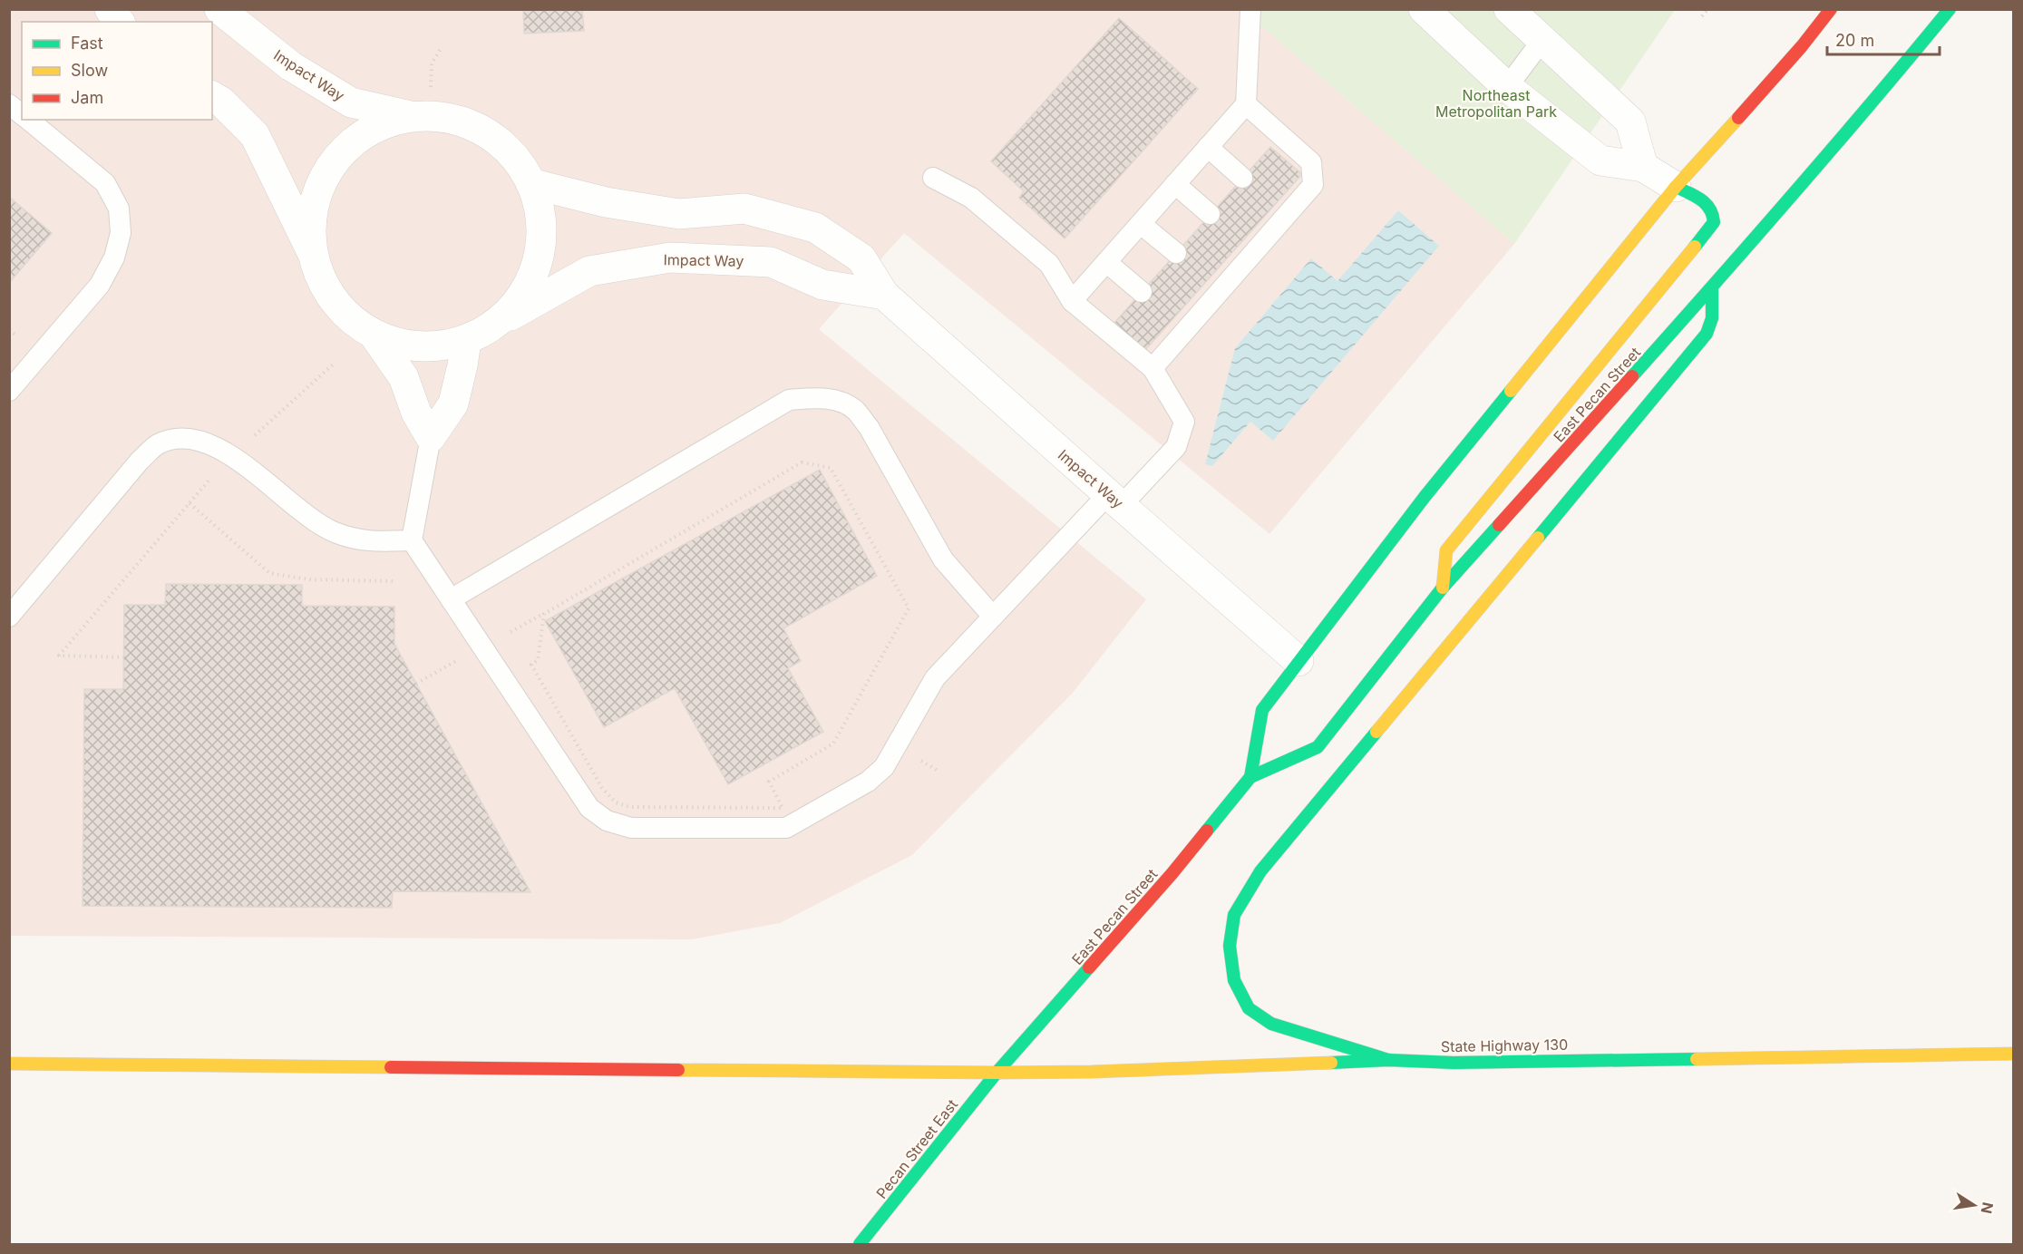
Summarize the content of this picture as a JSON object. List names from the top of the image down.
{
  "streets": {
    "main road": ["East Pecan Street", "State Highway 130", "Pecan Street East"],
    "street": ["Impact Way"]
  },
  "crossings": [
    ["Impact Way", "East Pecan Street"],
    ["East Pecan Street", "State Highway 130"],
    ["East Pecan Street", "Pecan Street East"],
    ["State Highway 130", "Pecan Street East"]
  ],
  "parks": ["Northeast Metropolitan Park"],
  "legend": ["Fast", "Slow", "Jam"],
  "scale_bar": "20 m",
  "north": "right"
}
